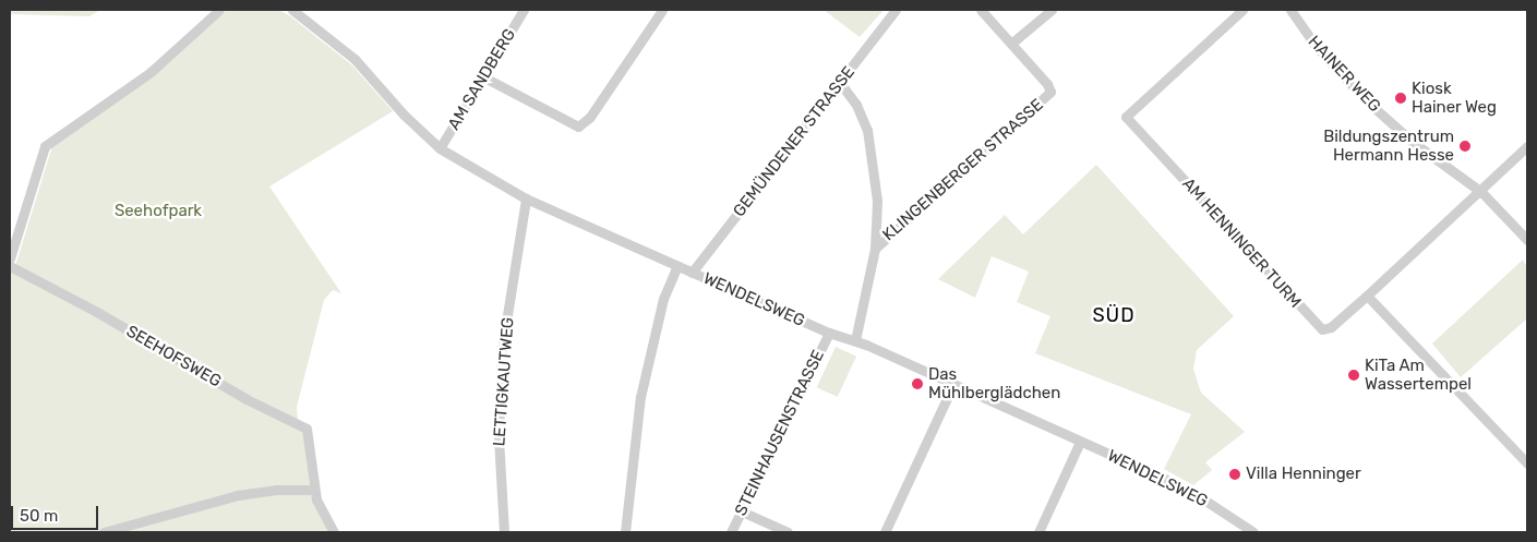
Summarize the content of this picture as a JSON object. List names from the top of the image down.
{
  "streets": {
    "street": [
      "HAINER WEG",
      "AM SANDBERG",
      "GEMÜNDENER STRASSE",
      "KLINGENBERGER STRASSE",
      "AM HENNINGER TURM",
      "WENDELSWEG",
      "SEEHOFSWEG",
      "LETTIGKAUTWEG",
      "STEINHAUSENSTRASSE"
    ]
  },
  "crossings": [
    ["HAINER WEG", "AM HENNINGER TURM"],
    ["AM SANDBERG", "WENDELSWEG"],
    ["GEMÜNDENER STRASSE", "WENDELSWEG"],
    ["WENDELSWEG", "LETTIGKAUTWEG"],
    ["WENDELSWEG", "STEINHAUSENSTRASSE"]
  ],
  "districts": ["SÜD"],
  "parks": ["Seehofpark"],
  "places": [
    "Kiosk Hainer Weg",
    "Bildungszentrum Hermann Hesse",
    "KiTa Am Wassertempel",
    "Das Mühlberglädchen",
    "Villa Henninger"
  ],
  "scale_bar": "50 m"
}
